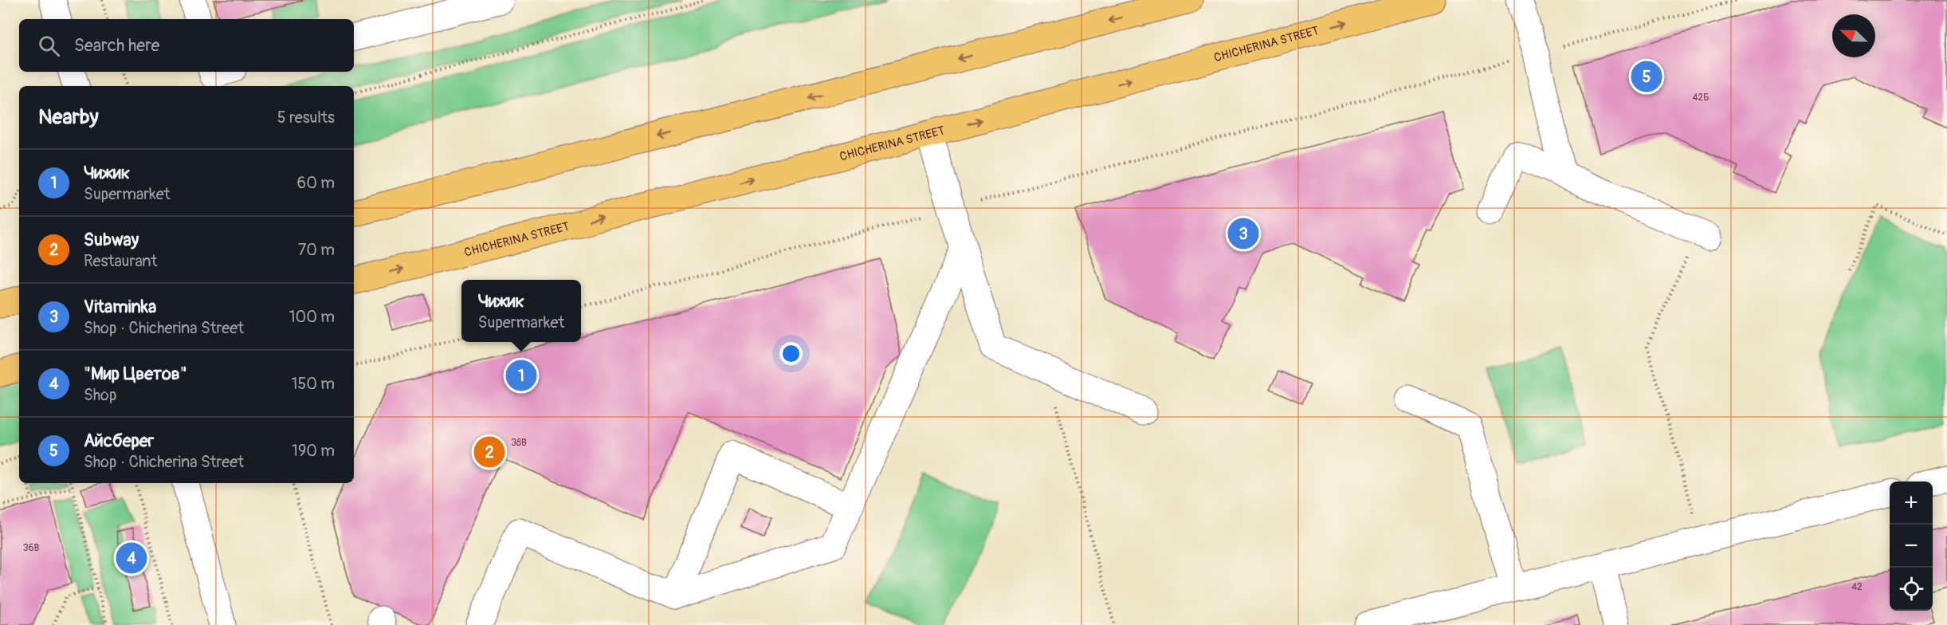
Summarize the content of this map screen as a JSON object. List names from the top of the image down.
{
  "streets": {
    "main road": ["CHICHERINA STREET"]
  },
  "house_numbers": [
    "42Б",
    "38В",
    "36В",
    "42"
  ],
  "north": "top left",
  "page": {
    "search": "Search here",
    "pins": [
      "5",
      "3",
      "1",
      "2",
      "4"
    ],
    "heading": ["Nearby", "5 results"],
    "list": [
      {
        "mark": "1",
        "name": "Чижик",
        "note": "Supermarket",
        "value": "60 m"
      },
      {
        "mark": "2",
        "name": "Subway",
        "note": "Restaurant",
        "value": "70 m"
      },
      {
        "mark": "3",
        "name": "Vitaminka",
        "note": "Shop · Chicherina Street",
        "value": "100 m"
      },
      {
        "mark": "4",
        "name": "\"Мир Цветов\"",
        "note": "Shop",
        "value": "150 m"
      },
      {
        "mark": "5",
        "name": "Айсберег",
        "note": "Shop · Chicherina Street",
        "value": "190 m"
      }
    ],
    "popup": ["Чижик", "Supermarket"],
    "map_buttons": ["+", "−"]
  }
}
